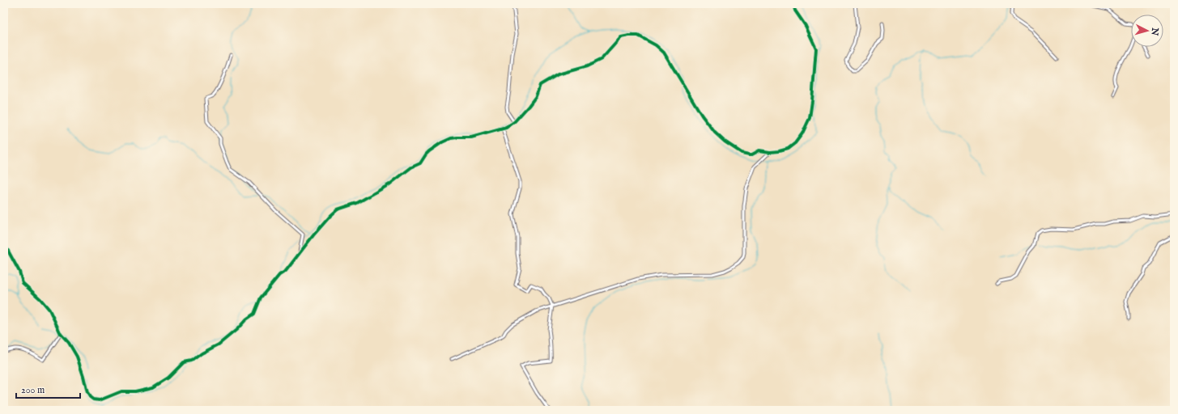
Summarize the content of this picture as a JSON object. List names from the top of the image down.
{
  "scale_bar": "200 m",
  "north": "right"
}
